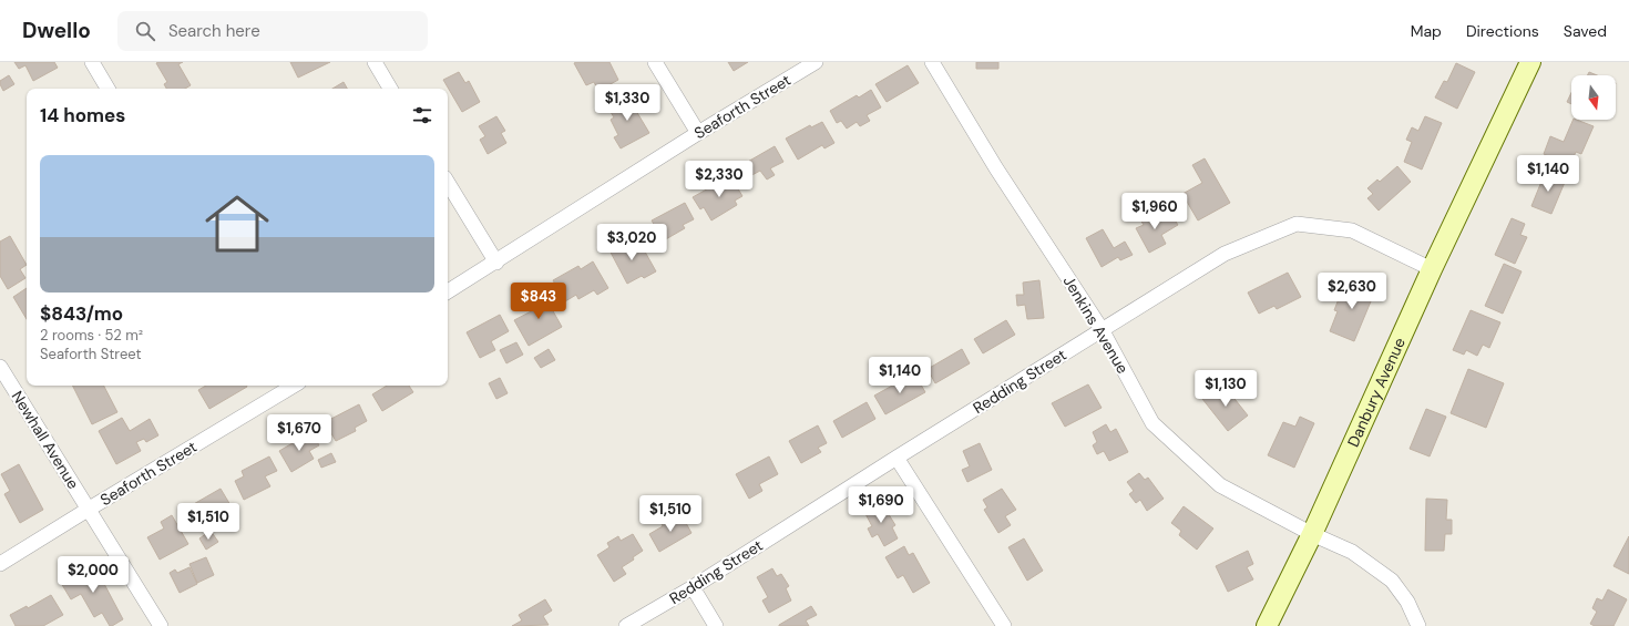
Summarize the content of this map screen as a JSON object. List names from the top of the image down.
{
  "streets": {
    "street": [
      "Seaforth Street",
      "Jenkins Avenue",
      "Redding Street",
      "Danbury Avenue",
      "Newhall Avenue"
    ]
  },
  "crossings": [
    ["Seaforth Street", "Newhall Avenue"],
    ["Jenkins Avenue", "Redding Street"],
    ["Jenkins Avenue", "Danbury Avenue"],
    ["Redding Street", "Danbury Avenue"]
  ],
  "north": "bottom",
  "page": {
    "header": "Dwello",
    "search": "Search here",
    "nav": ["Map", "Directions", "Saved"],
    "price": [
      "$1,330",
      "$1,140",
      "$2,330",
      "$1,960",
      "$3,020",
      "$2,630",
      "$843",
      "$1,140",
      "$1,130",
      "$1,670",
      "$1,690",
      "$1,510",
      "$1,510",
      "$2,000"
    ],
    "heading": "14 homes",
    "list": [
      {
        "name": "$843/mo",
        "note": "2 rooms · 52 m² · Seaforth Street"
      }
    ]
  }
}
